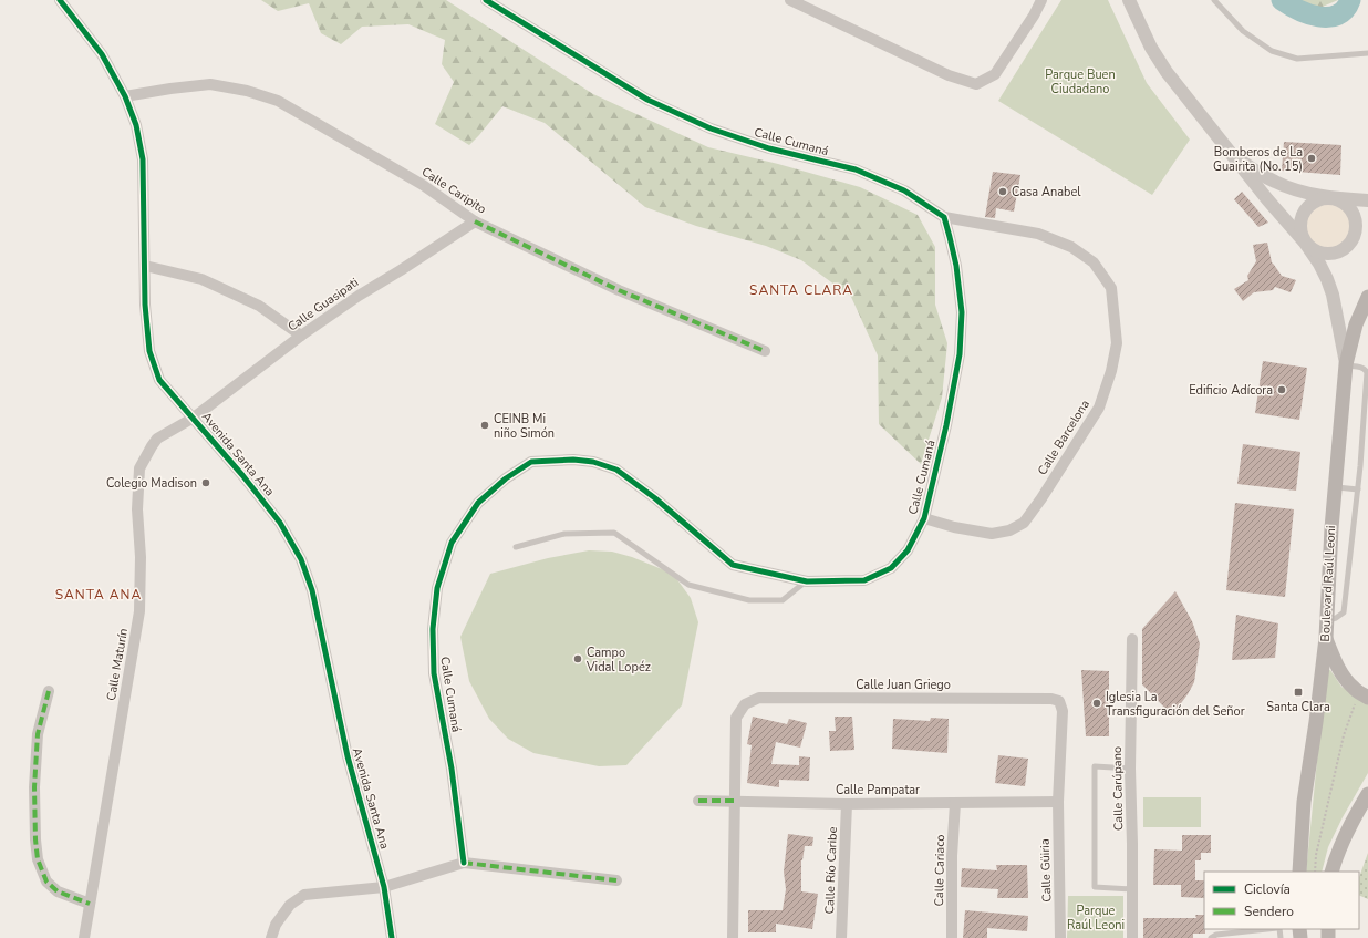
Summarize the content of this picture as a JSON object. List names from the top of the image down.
{
  "streets": {
    "main road": ["Boulevard Raúl Leoni"],
    "street": [
      "Calle Cumaná",
      "Calle Caripito",
      "Calle Guasipati",
      "Calle Barcelona",
      "Avenida Santa Ana",
      "Calle Maturín",
      "Calle Juan Griego",
      "Calle Carúpano",
      "Calle Pampatar",
      "Calle Río Caribe",
      "Calle Cariaco",
      "Calle Güiria"
    ]
  },
  "crossings": [
    ["Calle Cumaná", "Calle Barcelona"],
    ["Calle Caripito", "Calle Guasipati"],
    ["Calle Caripito", "Avenida Santa Ana"],
    ["Calle Guasipati", "Avenida Santa Ana"],
    ["Calle Guasipati", "Calle Maturín"],
    ["Avenida Santa Ana", "Calle Maturín"],
    ["Calle Juan Griego", "Calle Pampatar"],
    ["Calle Juan Griego", "Calle Güiria"],
    ["Calle Pampatar", "Calle Río Caribe"],
    ["Calle Pampatar", "Calle Cariaco"],
    ["Calle Pampatar", "Calle Güiria"]
  ],
  "districts": ["SANTA CLARA", "SANTA ANA"],
  "parks": ["Parque Buen Ciudadano", "Parque Raúl Leoni"],
  "places": {
    "other": [
      "Bomberos de La Guairita (No. 15)",
      "Casa Anabel",
      "Edificio Adícora",
      "CEINB Mi niño Simón",
      "Colegio Madison",
      "Campo Vidal Lopéz",
      "Iglesia La Transfiguración del Señor"
    ],
    "transit": ["Santa Clara"]
  },
  "legend": ["Ciclovía", "Sendero"]
}
